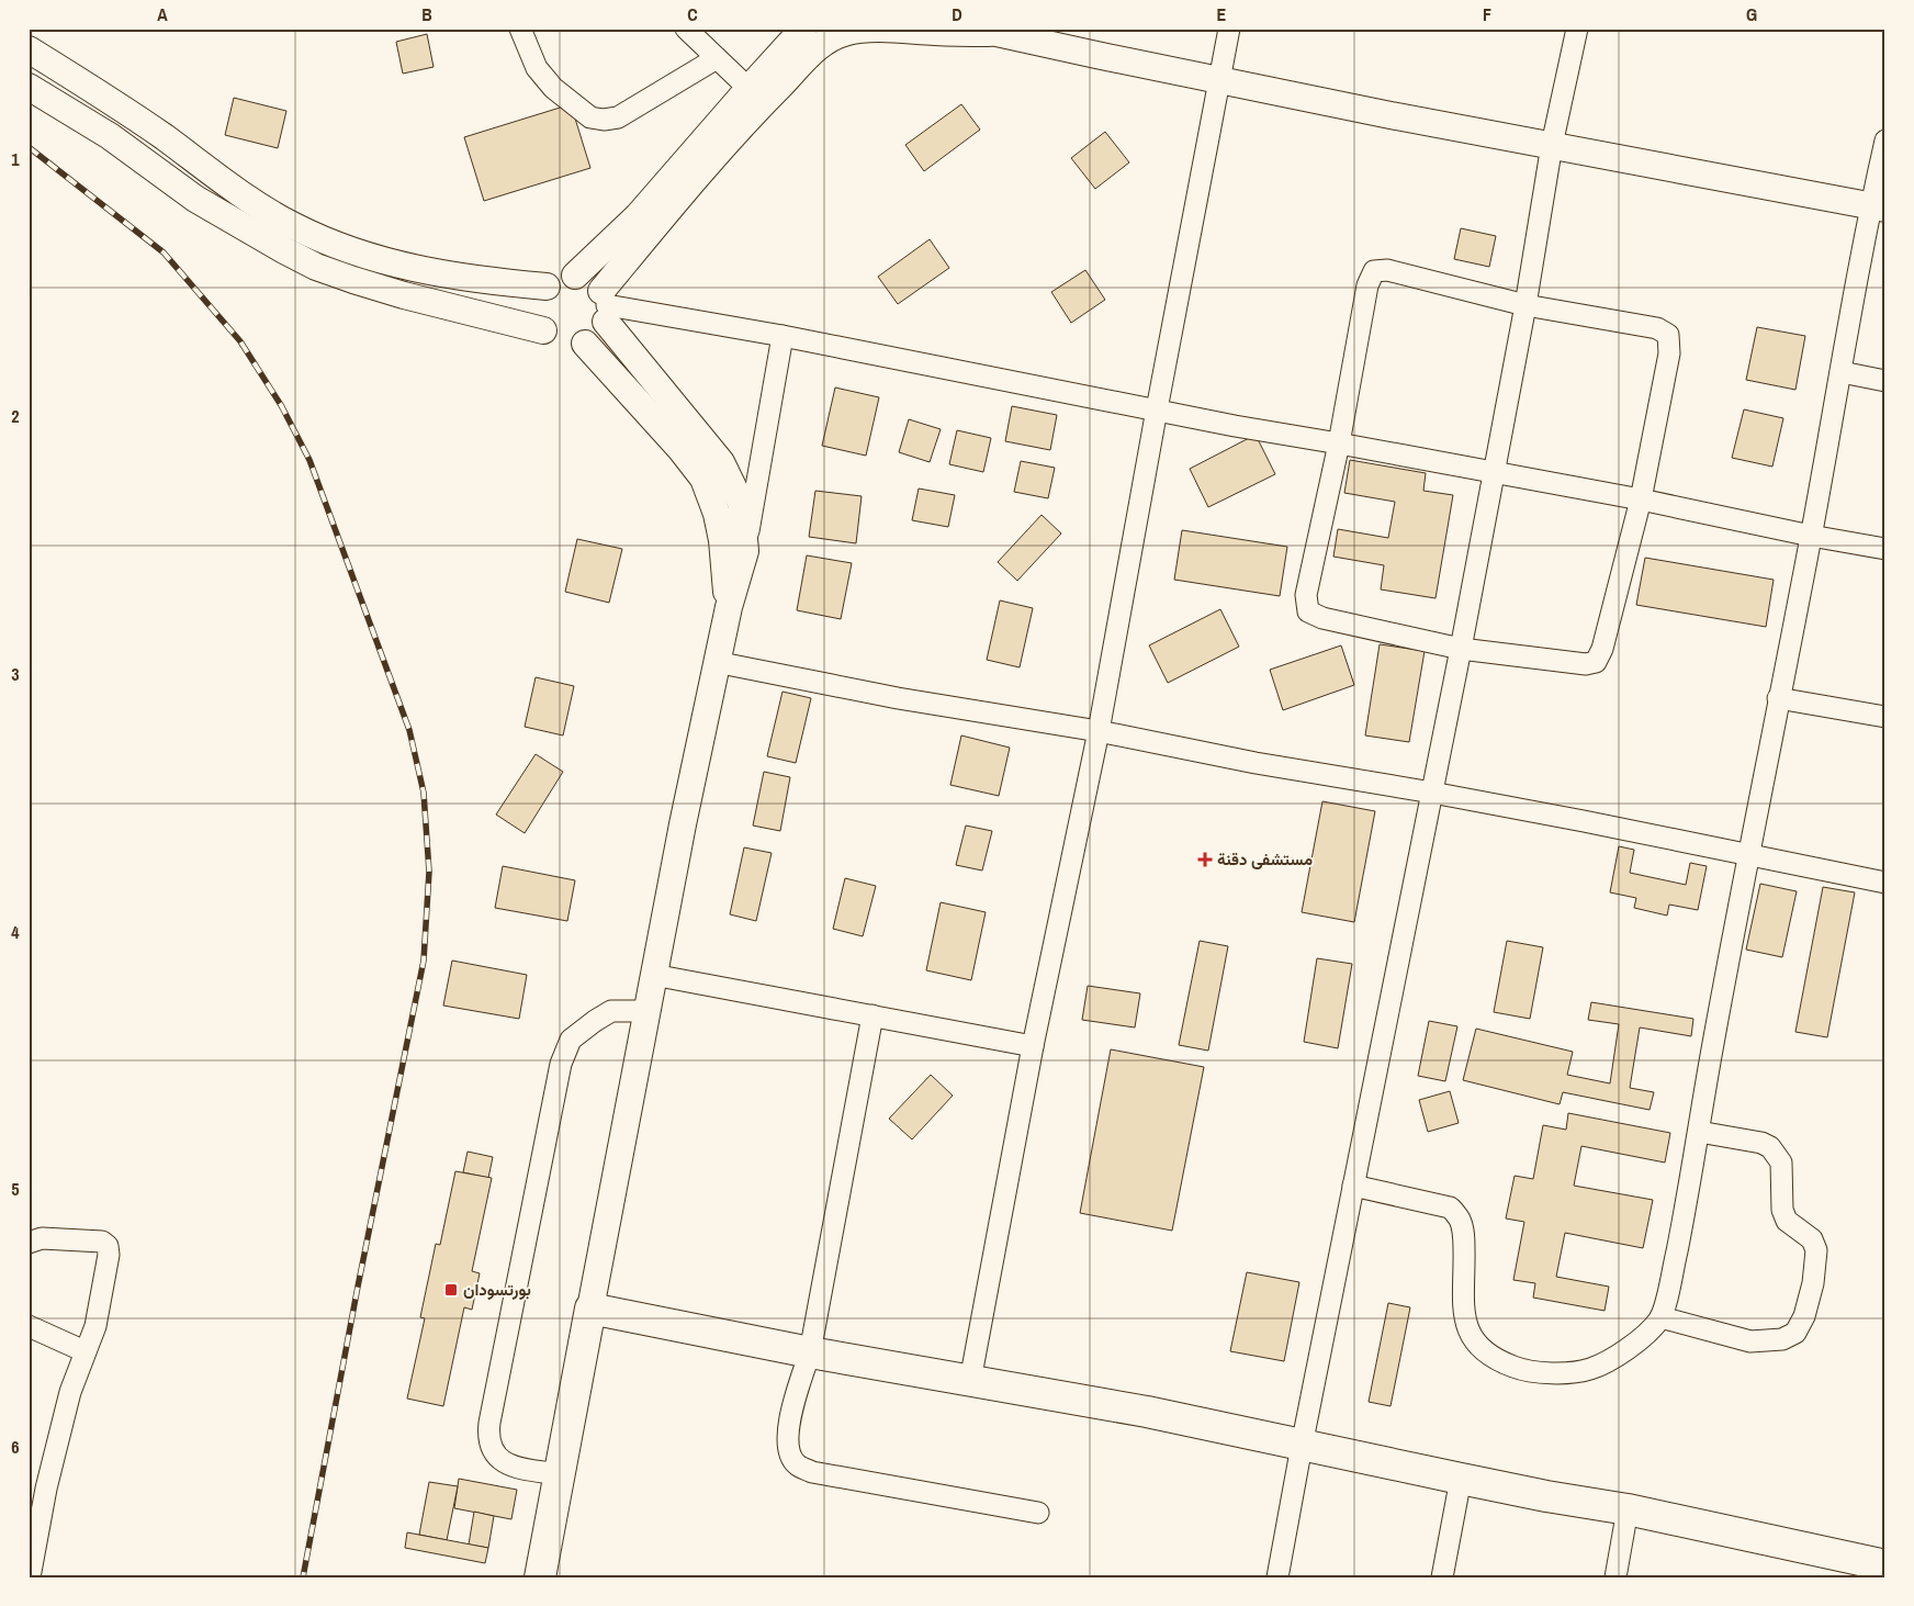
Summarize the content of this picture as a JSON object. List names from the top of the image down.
{
  "places": {
    "health": ["مستشفى دقنة"],
    "transit": ["بورتسودان"]
  },
  "grid": {
    "columns": [
      "A",
      "B",
      "C",
      "D",
      "E",
      "F",
      "G"
    ],
    "rows": [
      "1",
      "2",
      "3",
      "4",
      "5",
      "6"
    ]
  }
}
